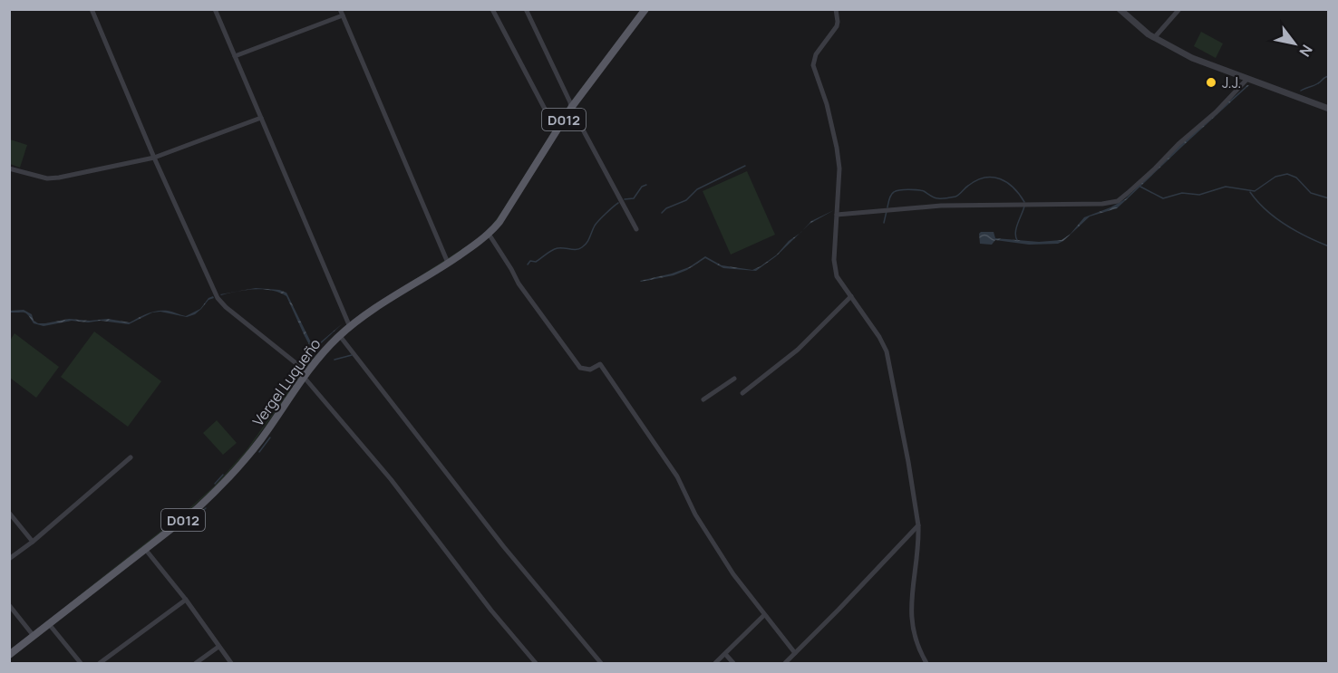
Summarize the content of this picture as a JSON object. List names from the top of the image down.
{
  "streets": {
    "main road": ["D012", "Vergel Luqueño"]
  },
  "places": ["J.J."],
  "north": "bottom right"
}
